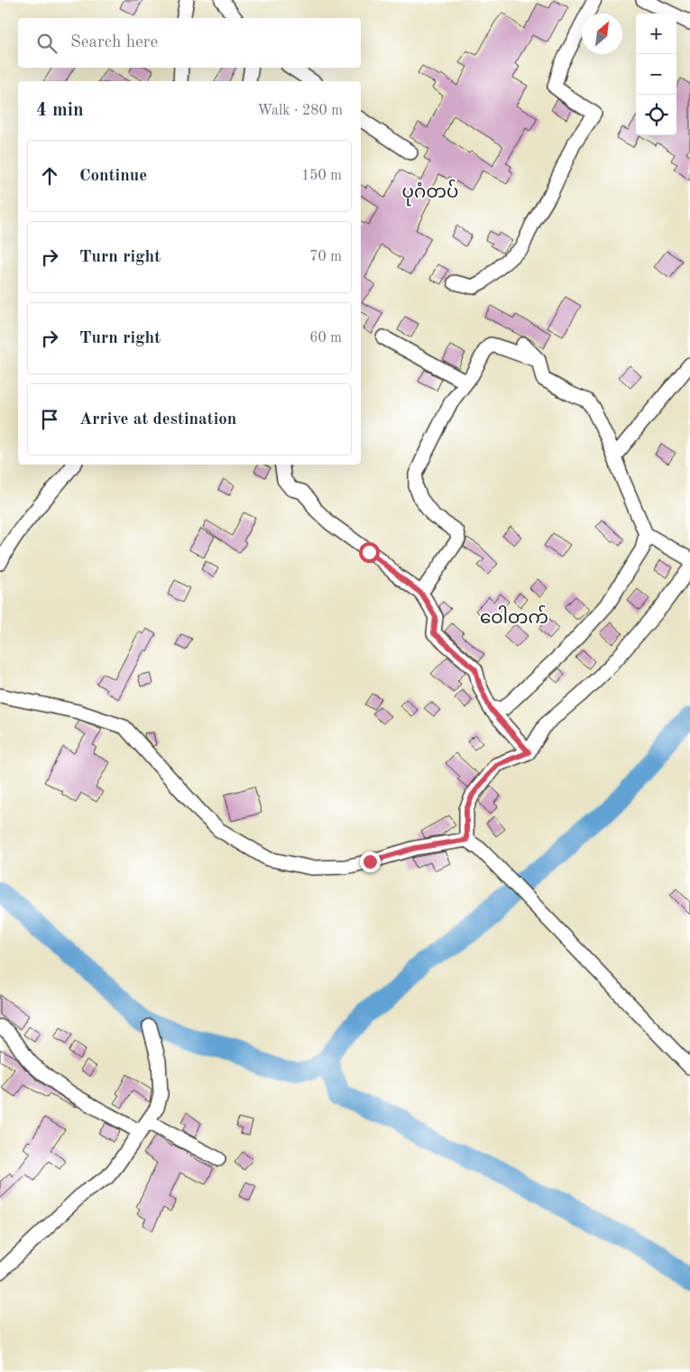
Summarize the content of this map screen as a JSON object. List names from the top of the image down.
{
  "districts": ["ပုဂံတပ်", "ဝေါတက်"],
  "north": "top right",
  "page": {
    "map_buttons": ["+", "−"],
    "search": "Search here",
    "heading": ["4 min", "Walk · 280 m"],
    "list": [
      ["Continue", "150 m"],
      ["Turn right", "70 m"],
      ["Turn right", "60 m"],
      "Arrive at destination"
    ]
  }
}
